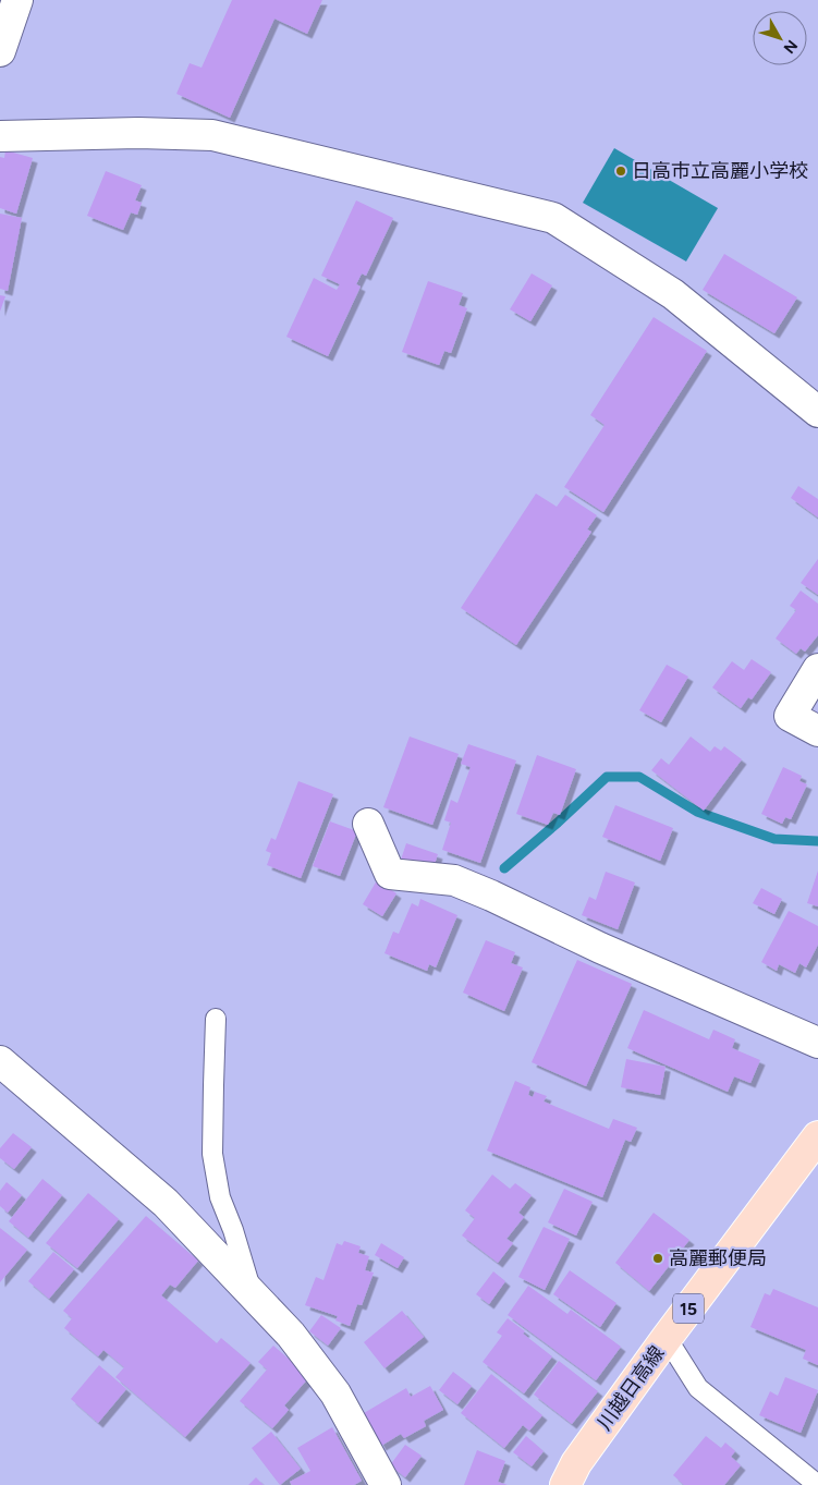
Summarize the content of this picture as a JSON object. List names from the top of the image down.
{
  "streets": {
    "main road": ["15", "川越日高線"]
  },
  "places": ["日高市立高麗小学校", "高麗郵便局"],
  "north": "bottom right"
}
